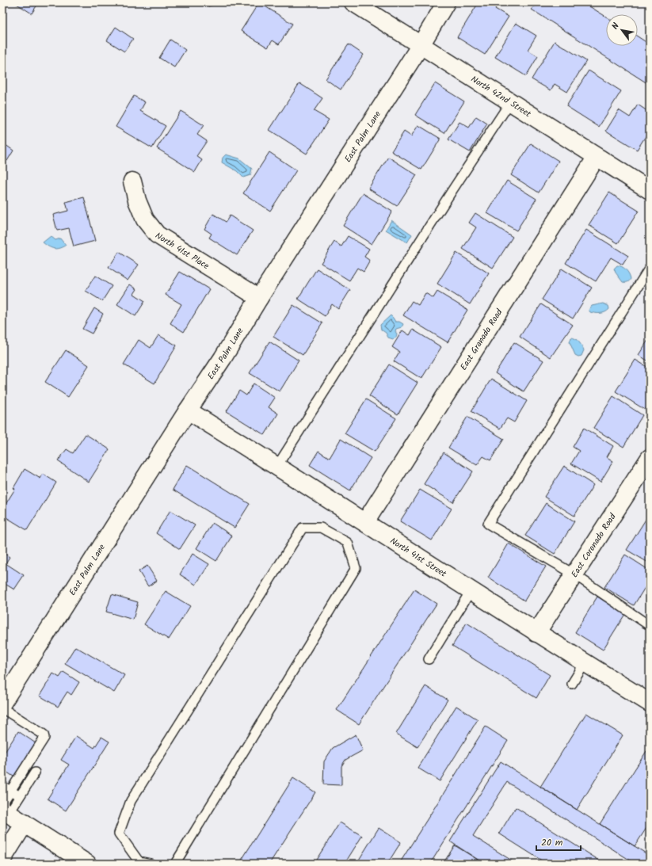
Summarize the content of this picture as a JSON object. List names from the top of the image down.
{
  "streets": {
    "street": [
      "North 42nd Street",
      "East Palm Lane",
      "North 41st Place",
      "East Granada Road",
      "East Coronado Road",
      "North 41st Street"
    ]
  },
  "crossings": [
    ["North 42nd Street", "East Palm Lane"],
    ["North 42nd Street", "East Granada Road"],
    ["East Palm Lane", "North 41st Place"],
    ["East Palm Lane", "North 41st Street"],
    ["East Granada Road", "North 41st Street"],
    ["East Coronado Road", "North 41st Street"]
  ],
  "scale_bar": "20 m",
  "north": "top left"
}
